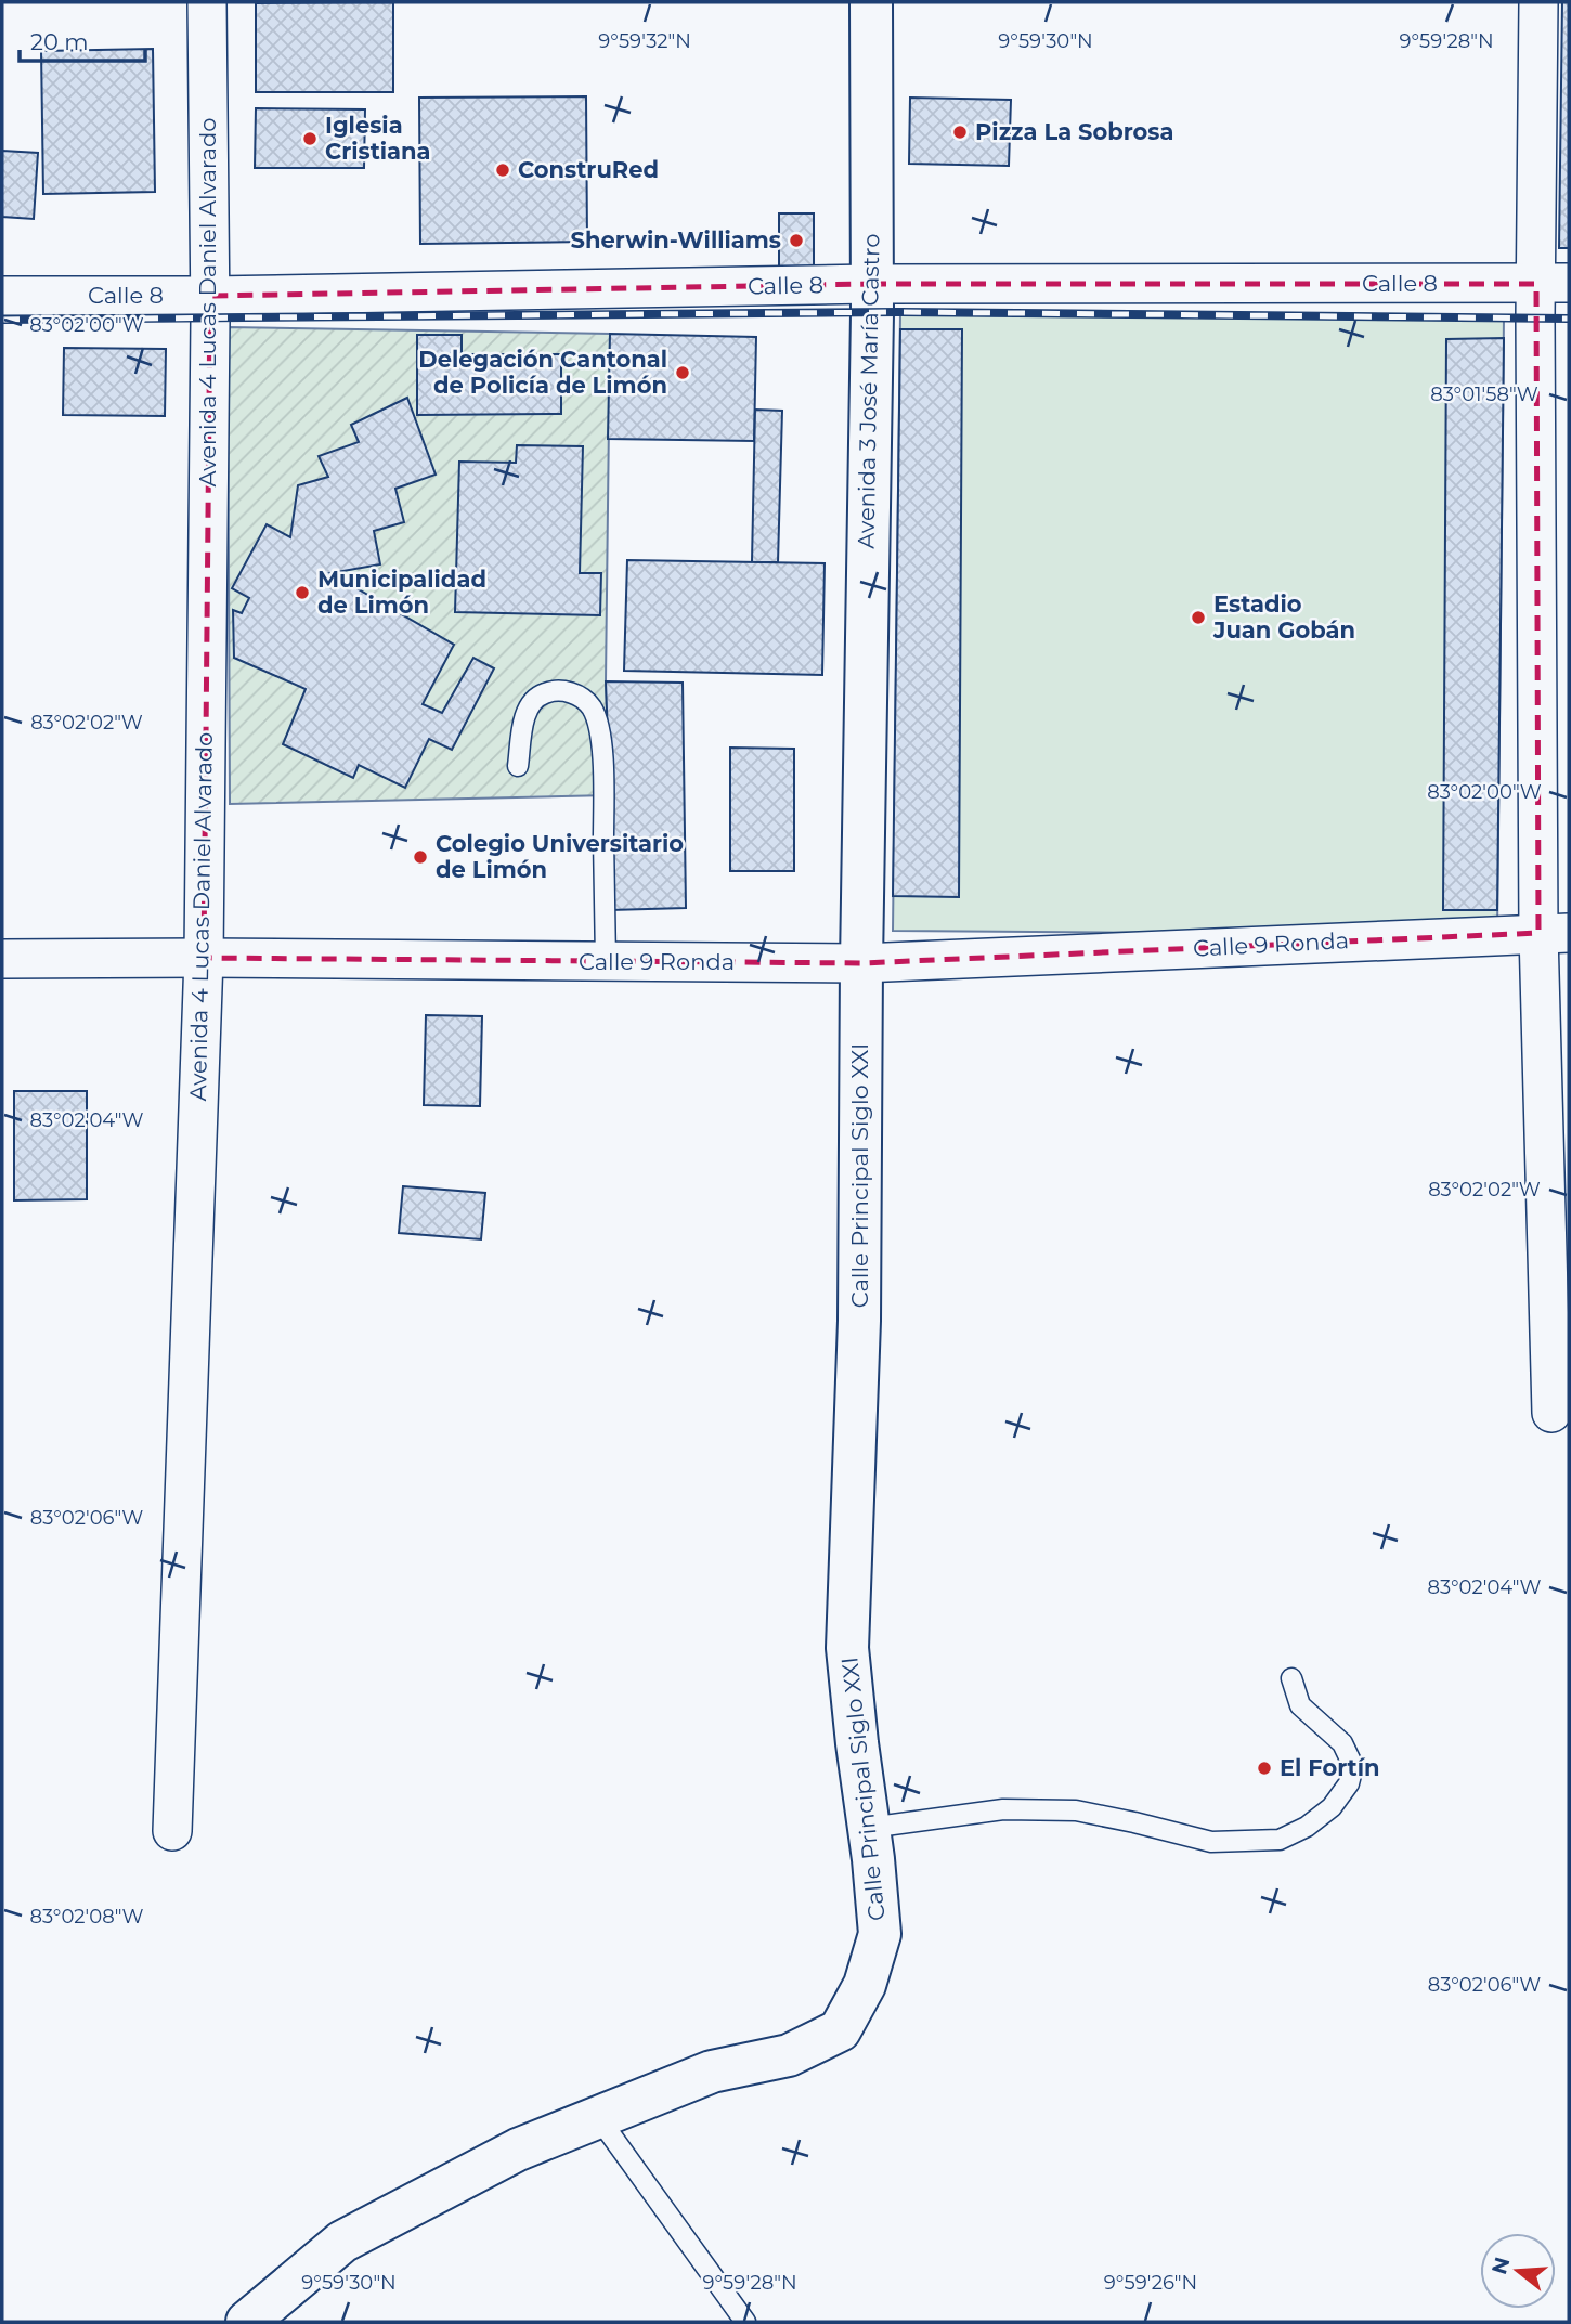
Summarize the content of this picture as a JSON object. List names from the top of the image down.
{
  "streets": {
    "street": [
      "Calle 8",
      "Avenida 4 Lucas Daniel Alvarado",
      "Avenida 3 José María Castro",
      "Calle 9 Ronda",
      "Calle Principal Siglo XXI"
    ]
  },
  "crossings": [
    ["Calle 8", "Avenida 4 Lucas Daniel Alvarado"],
    ["Calle 8", "Avenida 3 José María Castro"],
    ["Avenida 4 Lucas Daniel Alvarado", "Calle 9 Ronda"],
    ["Avenida 3 José María Castro", "Calle 9 Ronda"],
    ["Avenida 3 José María Castro", "Calle Principal Siglo XXI"],
    ["Calle 9 Ronda", "Calle Principal Siglo XXI"]
  ],
  "places": [
    "Pizza La Sobrosa",
    "Iglesia Cristiana",
    "ConstruRed",
    "Sherwin-Williams",
    "Delegación Cantonal de Policía de Limón",
    "Municipalidad de Limón",
    "Estadio Juan Gobán",
    "Colegio Universitario de Limón",
    "El Fortín"
  ],
  "scale_bar": "20 m",
  "north": "left",
  "coordinates": [
    "9°59'32\"N",
    "9°59'30\"N",
    "9°59'28\"N",
    "83°02'00\"W",
    "83°01'58\"W",
    "83°02'02\"W",
    "83°02'04\"W",
    "83°02'06\"W",
    "83°02'08\"W",
    "9°59'26\"N"
  ]
}
